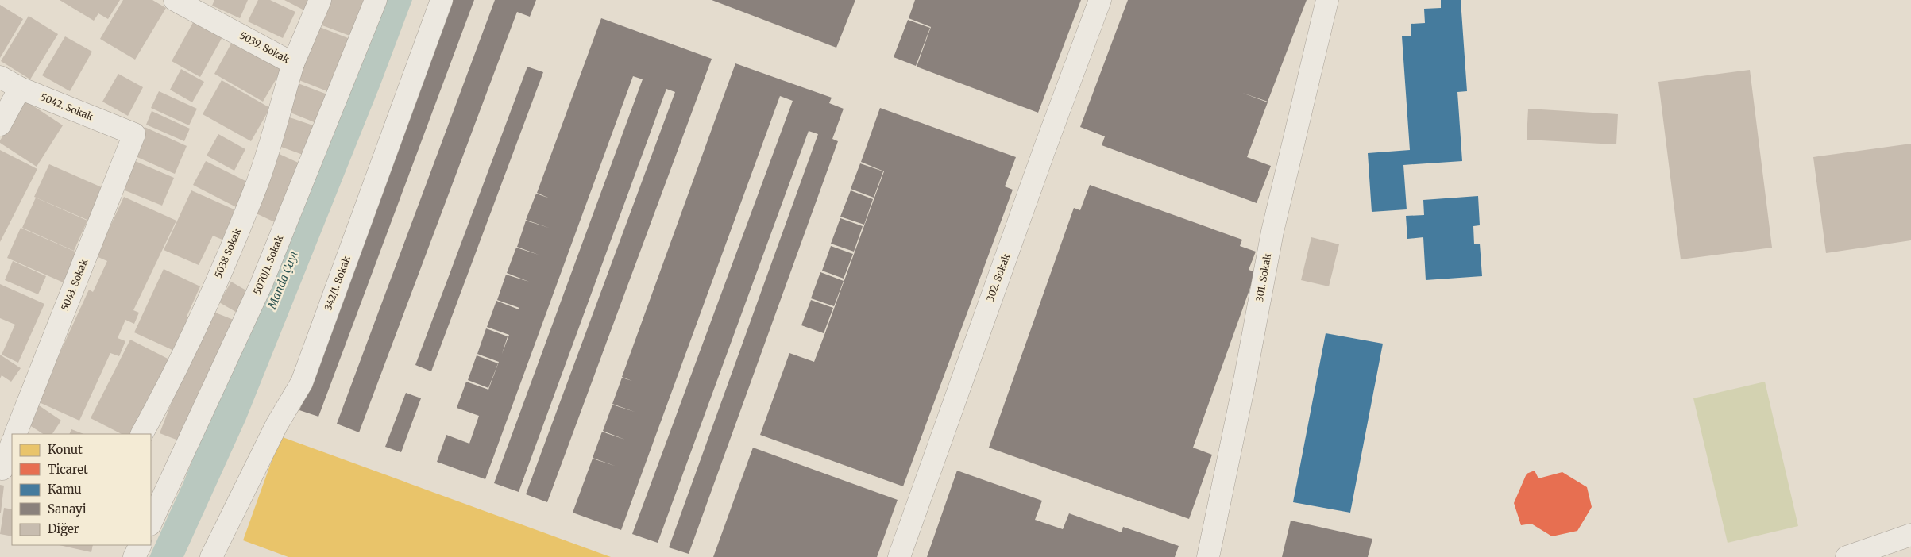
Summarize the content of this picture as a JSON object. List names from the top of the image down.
{
  "streets": {
    "street": [
      "5039. Sokak",
      "5042. Sokak",
      "5038 Sokak",
      "5070/1. Sokak",
      "302. Sokak",
      "301. Sokak",
      "342/1. Sokak",
      "5043. Sokak"
    ]
  },
  "crossings": [
    ["5039. Sokak", "5038 Sokak"],
    ["5042. Sokak", "5043. Sokak"]
  ],
  "water": ["Manda Çayı"],
  "legend": [
    "Konut",
    "Ticaret",
    "Kamu",
    "Sanayi",
    "Diğer"
  ]
}
